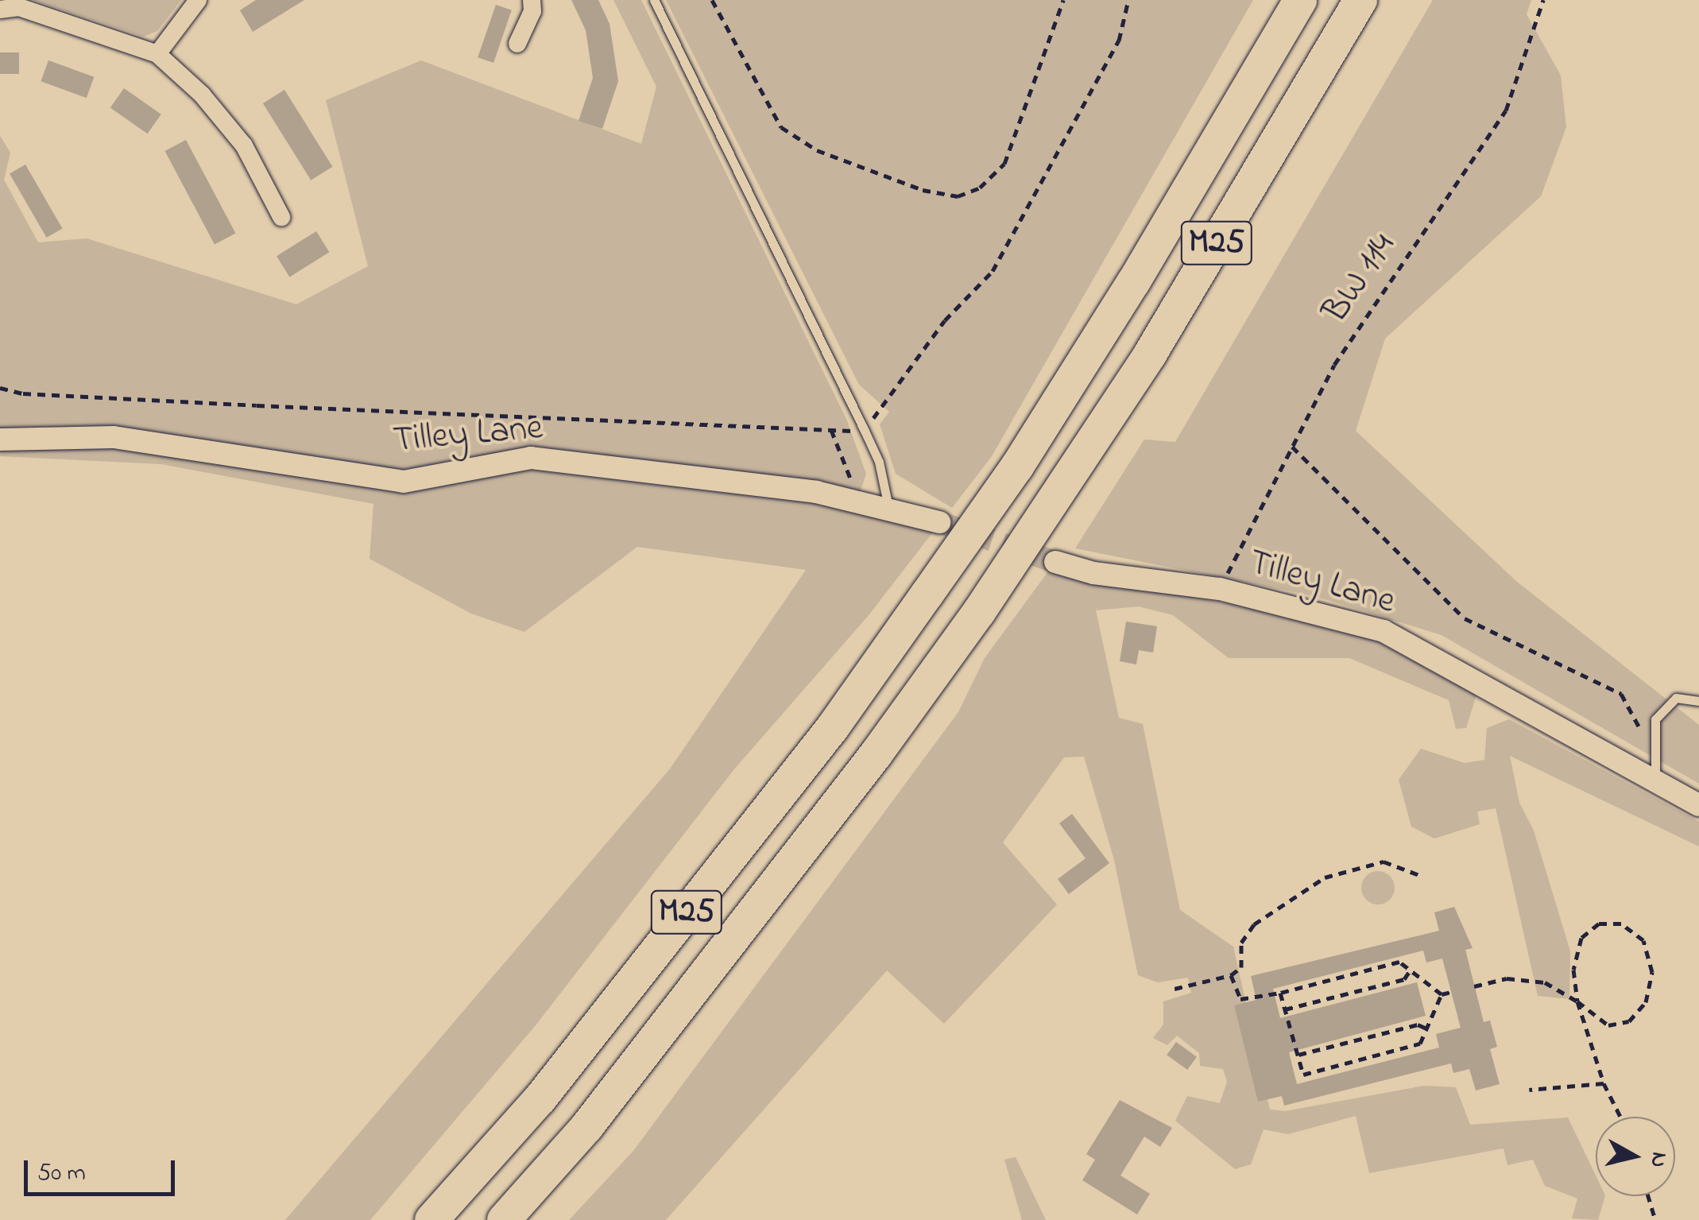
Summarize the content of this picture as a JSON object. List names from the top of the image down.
{
  "streets": {
    "highway": ["M25"],
    "street": ["Tilley Lane"],
    "path": ["BW 114"]
  },
  "crossings": [
    ["BW 114", "Tilley Lane"]
  ],
  "scale_bar": "50 m",
  "north": "right"
}
